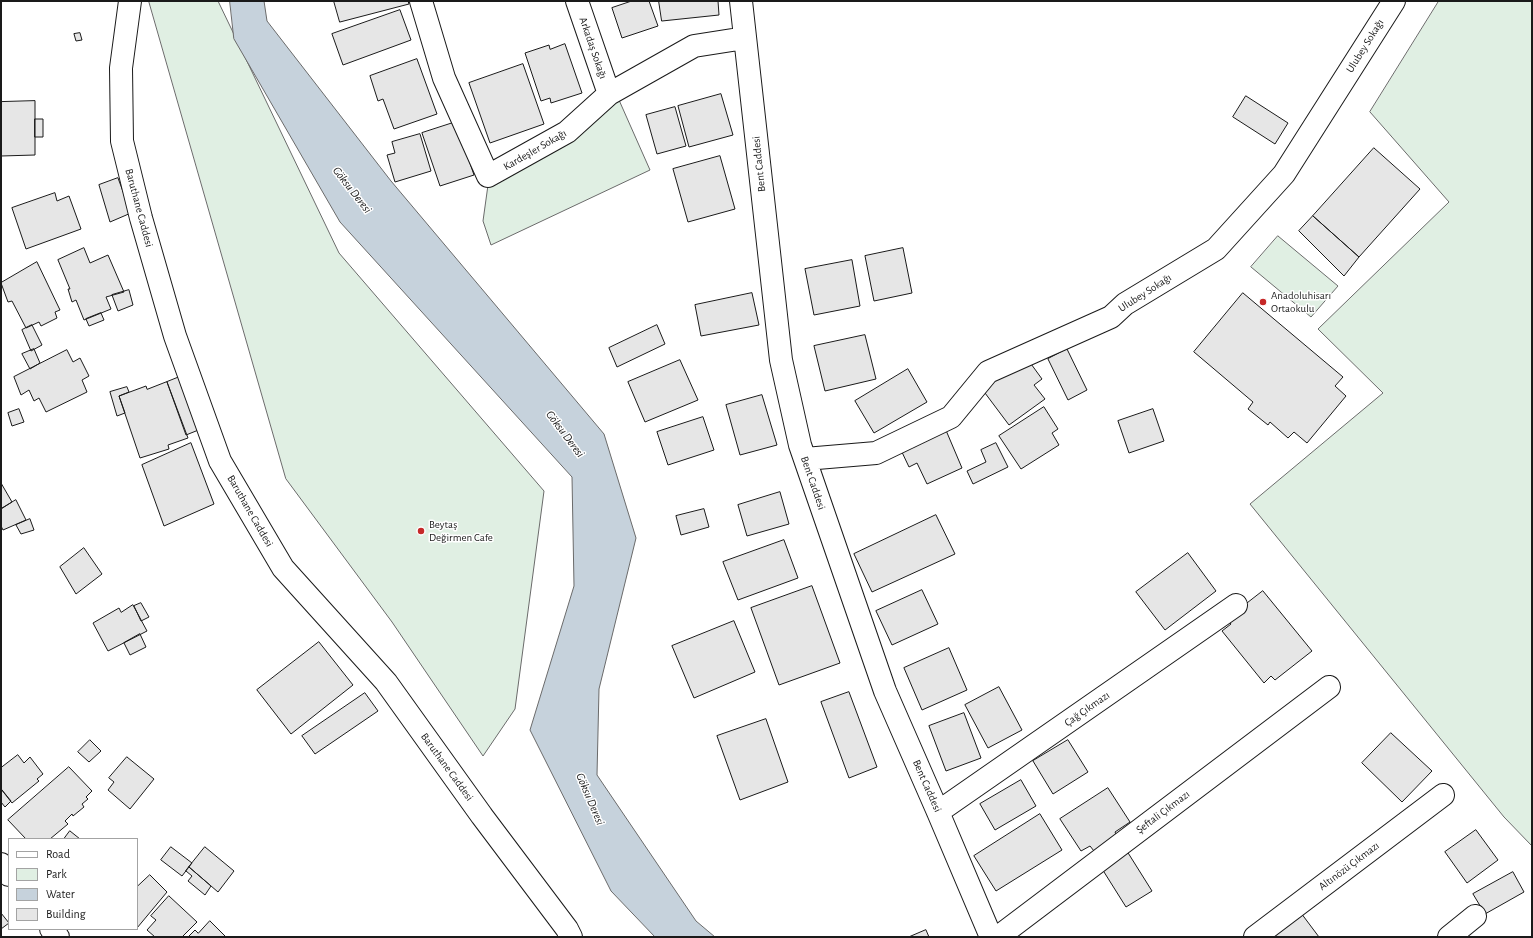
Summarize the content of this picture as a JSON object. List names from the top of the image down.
{
  "streets": {
    "street": [
      "Ulubey Sokağı",
      "Arkadaş Sokağı",
      "Kardeşler Sokağı",
      "Bent Caddesi",
      "Baruthane Caddesi",
      "Çağ Çıkmazı",
      "Şeftali Çıkmazı",
      "Altınözü Çıkmazı"
    ]
  },
  "crossings": [
    ["Ulubey Sokağı", "Bent Caddesi"],
    ["Arkadaş Sokağı", "Kardeşler Sokağı"],
    ["Kardeşler Sokağı", "Bent Caddesi"],
    ["Bent Caddesi", "Çağ Çıkmazı"]
  ],
  "water": ["Göksu Deresi"],
  "places": ["Anadoluhisarı Ortaokulu", "Beytaş Değirmen Cafe"],
  "legend": [
    "Road",
    "Park",
    "Water",
    "Building"
  ]
}
